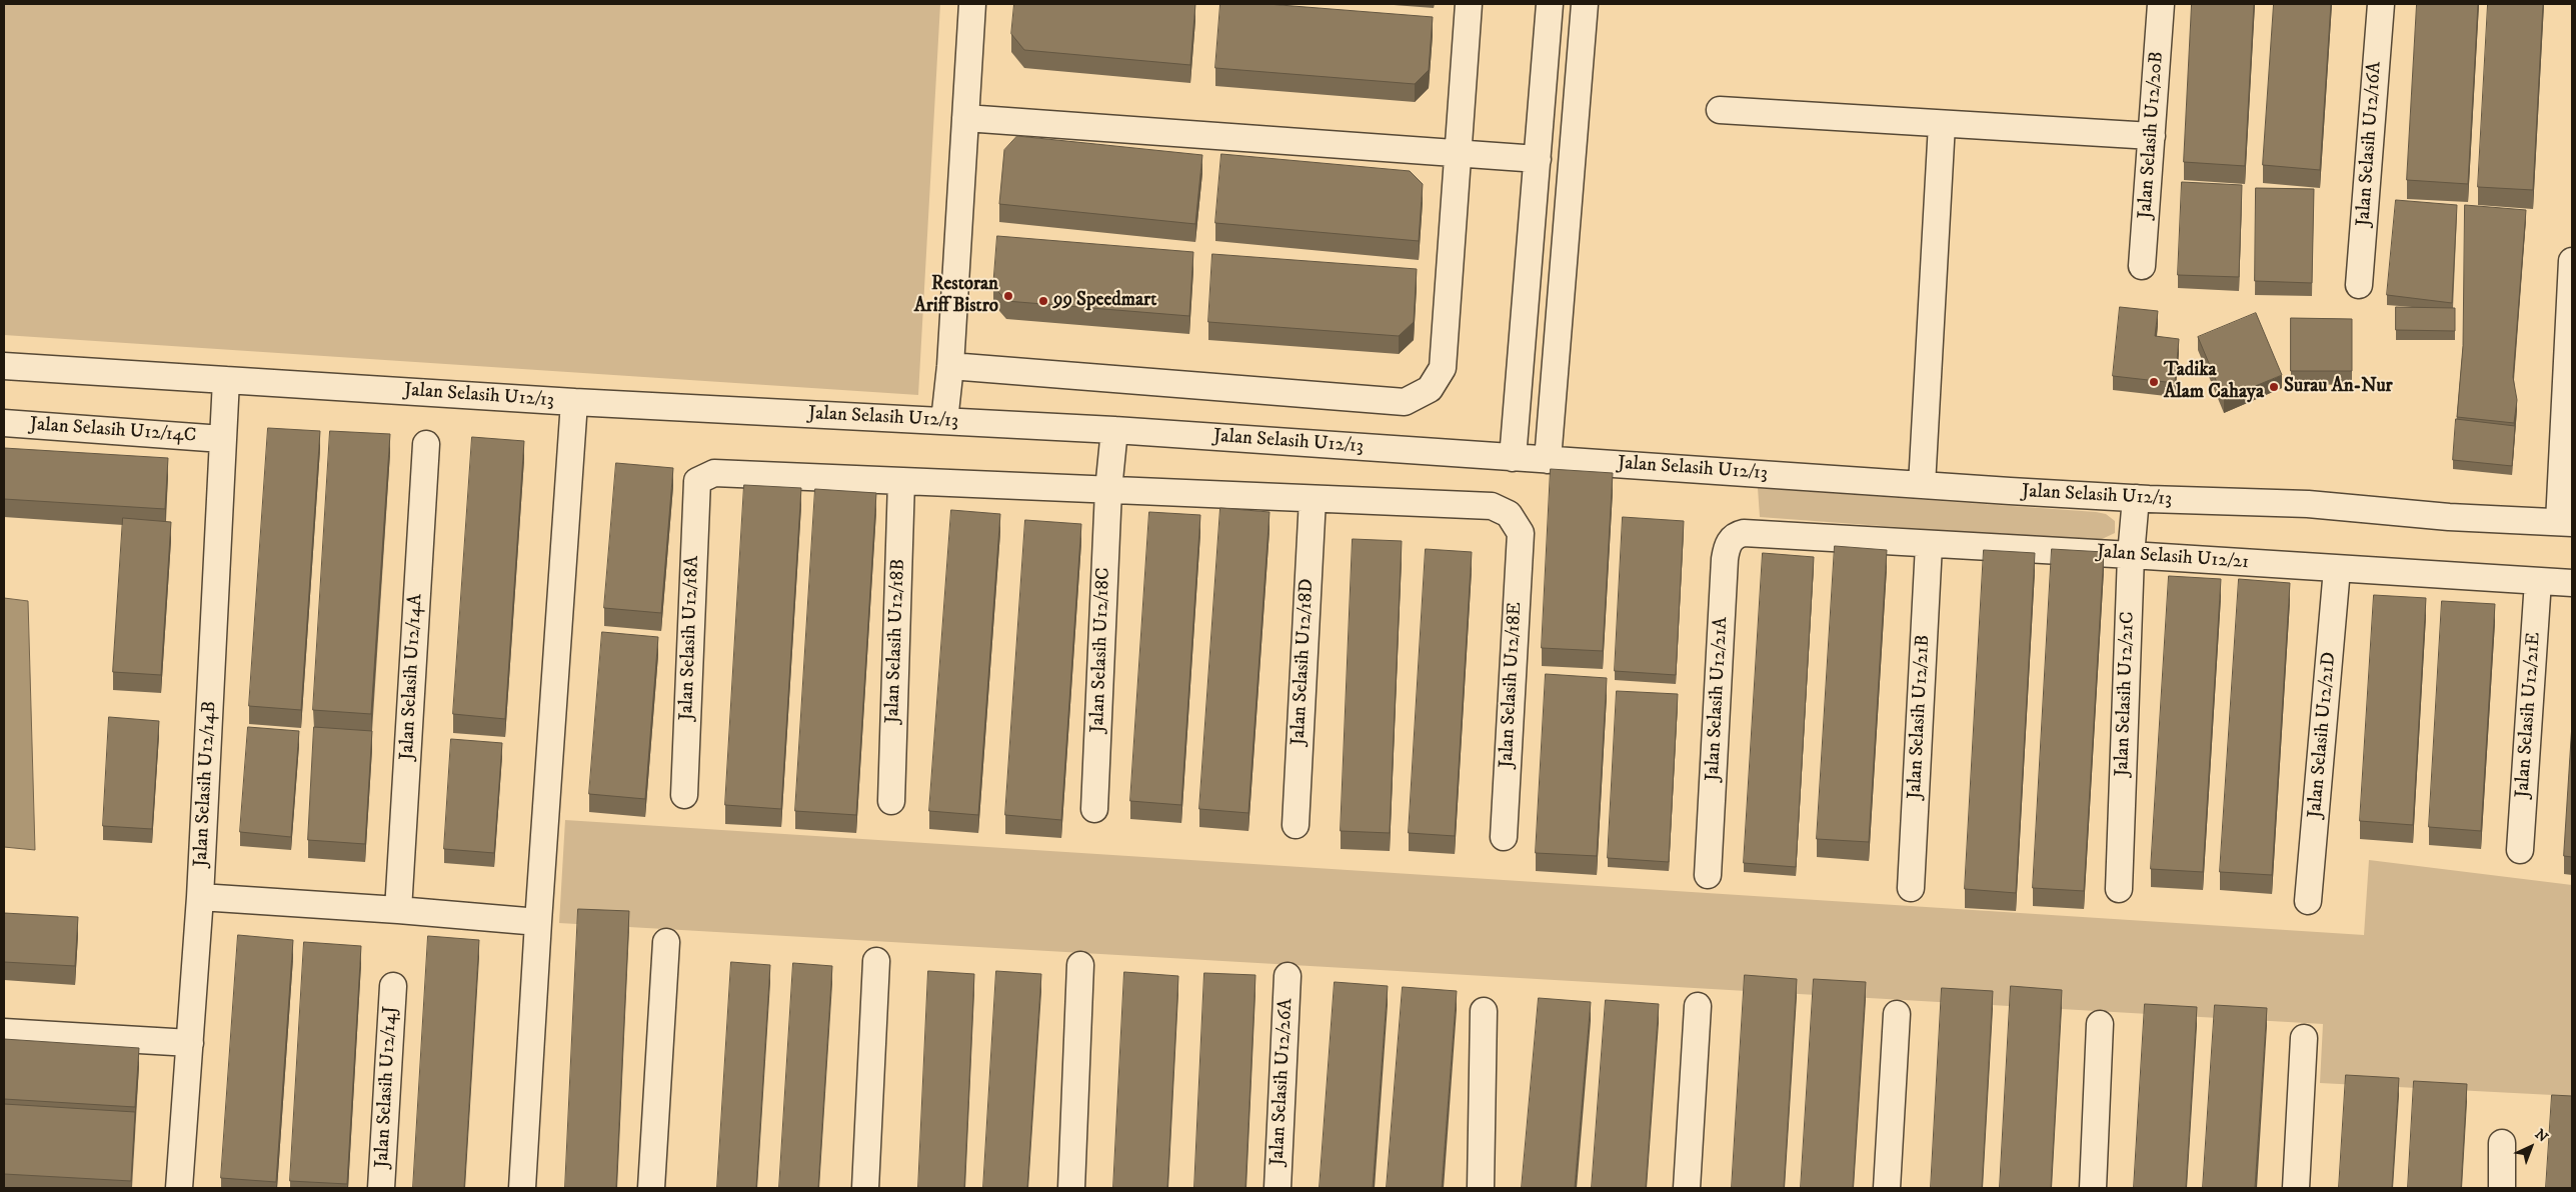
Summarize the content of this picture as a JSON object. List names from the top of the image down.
{
  "streets": {
    "street": [
      "Jalan Selasih U12/20B",
      "Jalan Selasih U12/16A",
      "Jalan Selasih U12/13",
      "Jalan Selasih U12/14C",
      "Jalan Selasih U12/21",
      "Jalan Selasih U12/18A",
      "Jalan Selasih U12/18B",
      "Jalan Selasih U12/18C",
      "Jalan Selasih U12/18D",
      "Jalan Selasih U12/14A",
      "Jalan Selasih U12/18E",
      "Jalan Selasih U12/21C",
      "Jalan Selasih U12/21A",
      "Jalan Selasih U12/21E",
      "Jalan Selasih U12/21B",
      "Jalan Selasih U12/21D",
      "Jalan Selasih U12/14B",
      "Jalan Selasih U12/26A",
      "Jalan Selasih U12/14J"
    ]
  },
  "crossings": [
    ["Jalan Selasih U12/13", "Jalan Selasih U12/18C"],
    ["Jalan Selasih U12/13", "Jalan Selasih U12/21C"],
    ["Jalan Selasih U12/13", "Jalan Selasih U12/14B"],
    ["Jalan Selasih U12/14C", "Jalan Selasih U12/14B"],
    ["Jalan Selasih U12/21", "Jalan Selasih U12/21C"],
    ["Jalan Selasih U12/21", "Jalan Selasih U12/21A"],
    ["Jalan Selasih U12/21", "Jalan Selasih U12/21E"],
    ["Jalan Selasih U12/21", "Jalan Selasih U12/21B"],
    ["Jalan Selasih U12/21", "Jalan Selasih U12/21D"],
    ["Jalan Selasih U12/18A", "Jalan Selasih U12/18B"],
    ["Jalan Selasih U12/18D", "Jalan Selasih U12/18E"]
  ],
  "places": [
    "Restoran Ariff Bistro",
    "99 Speedmart",
    "Tadika Alam Cahaya",
    "Surau An-Nur"
  ],
  "north": "top right"
}
